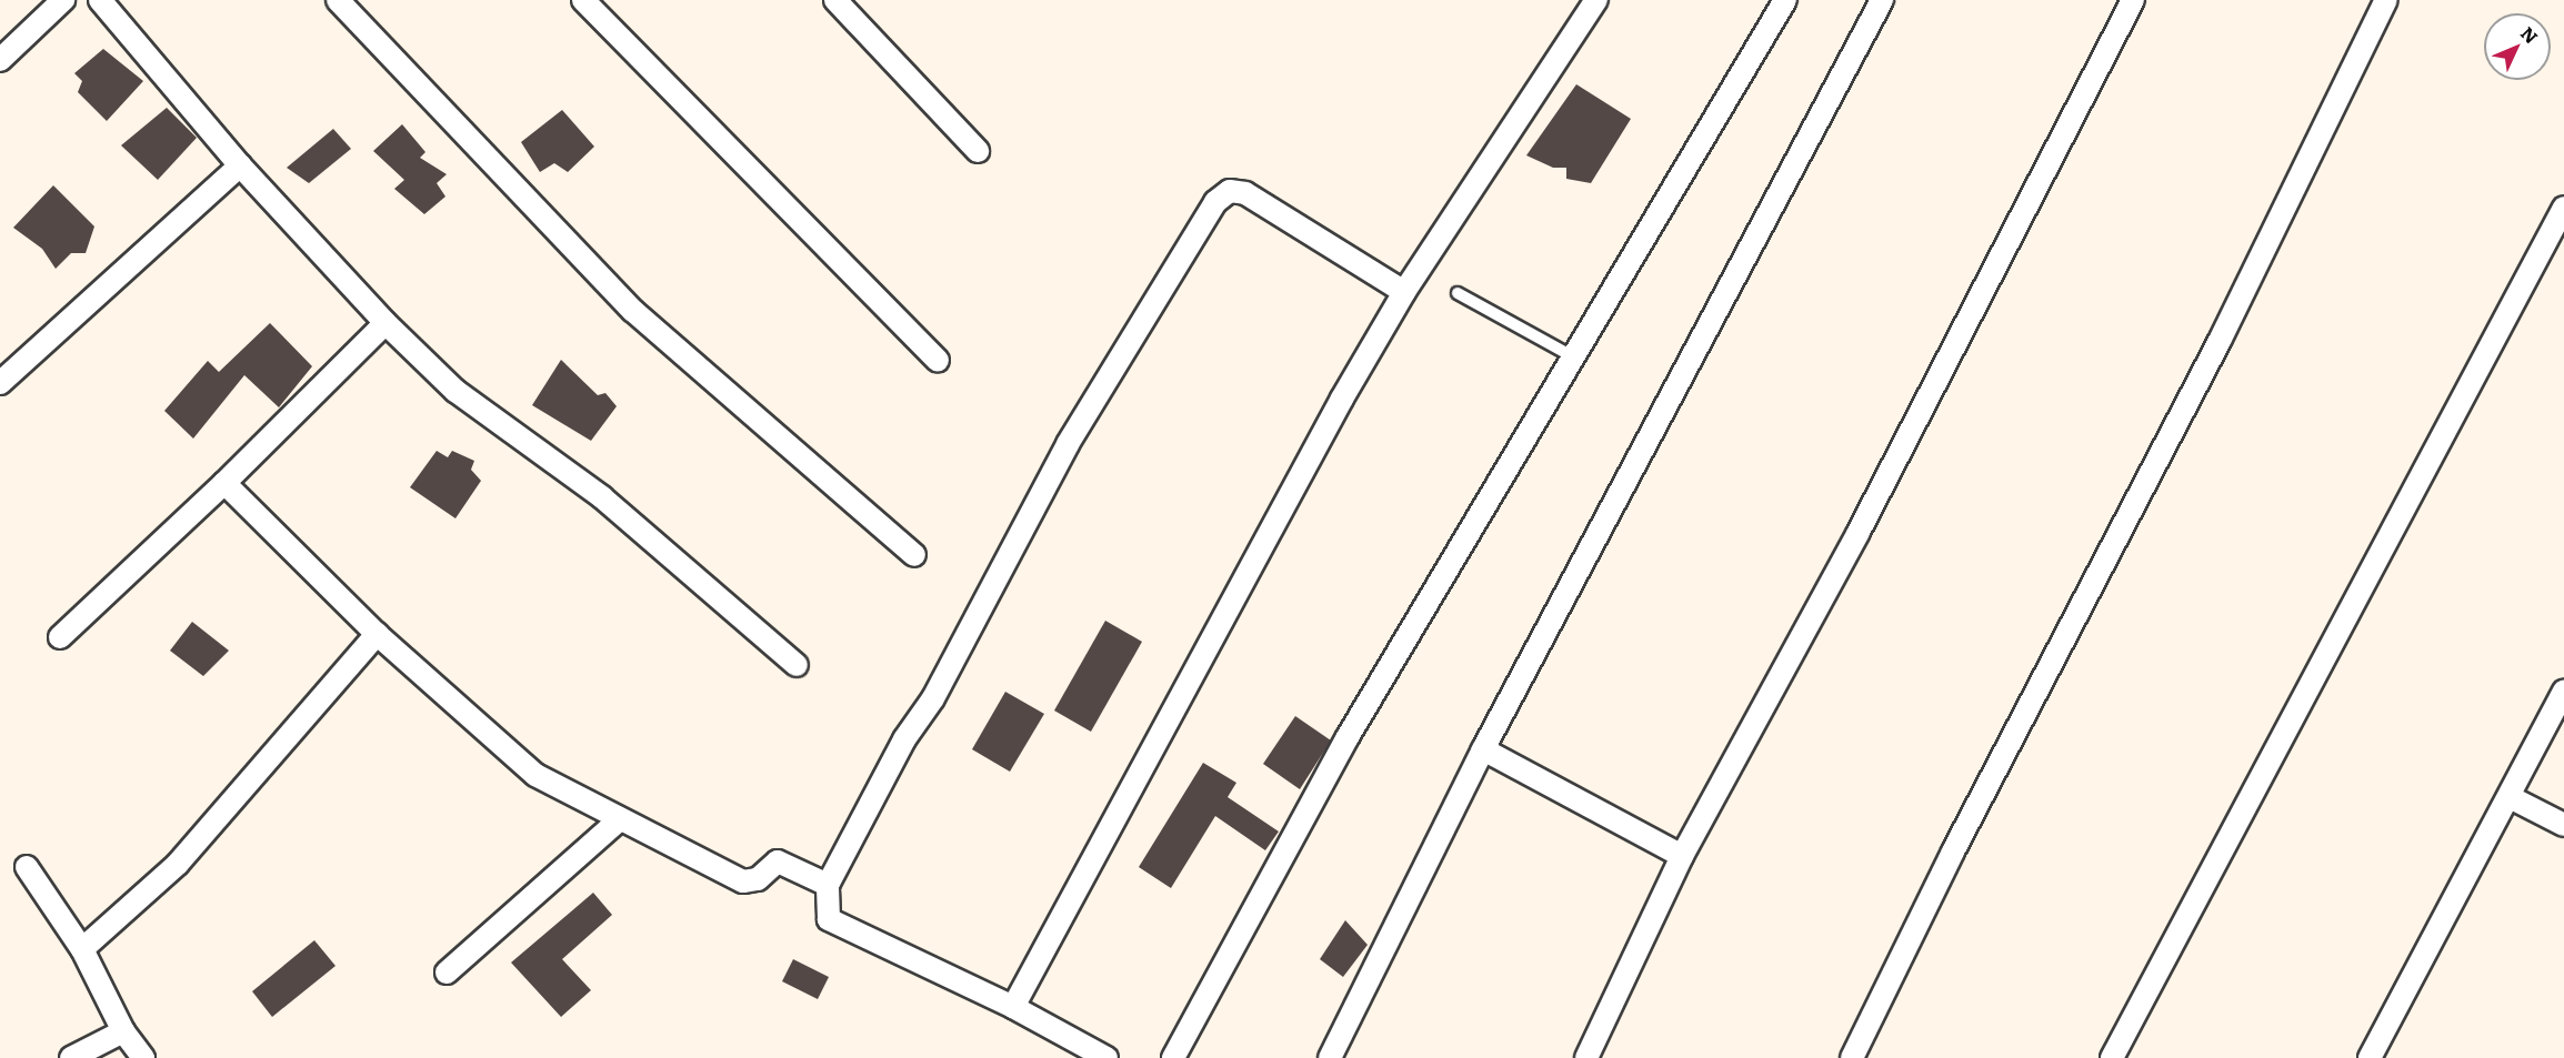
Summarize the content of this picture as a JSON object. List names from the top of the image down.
{
  "north": "top right"
}
